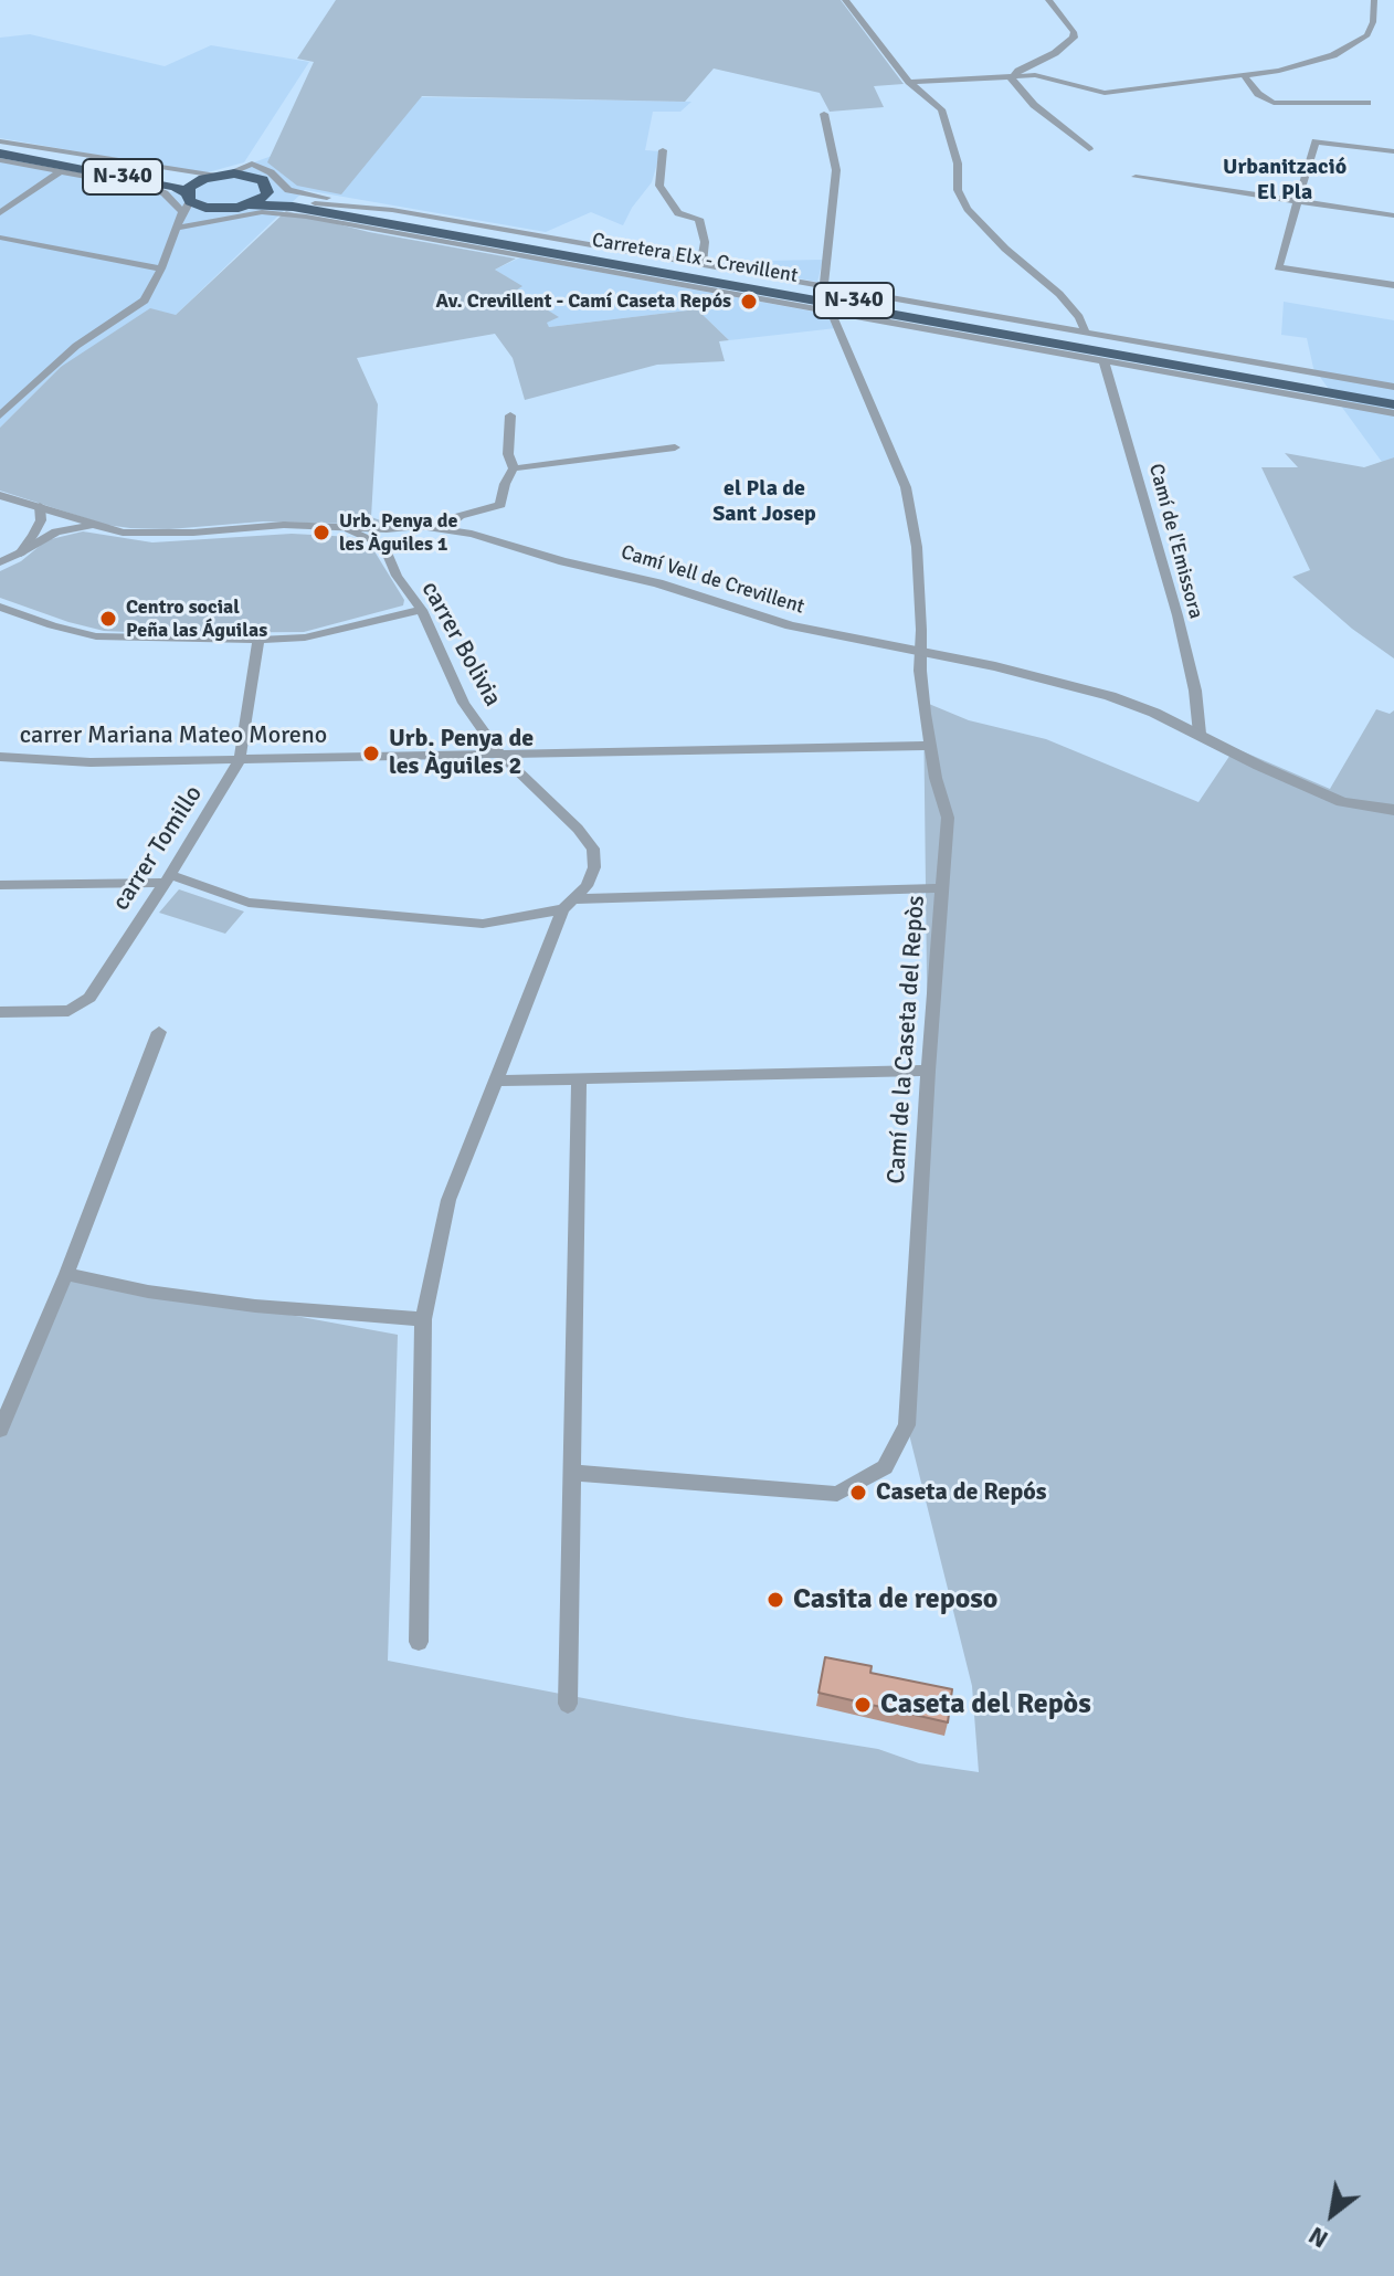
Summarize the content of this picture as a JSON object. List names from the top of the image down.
{
  "streets": {
    "highway": ["N-340", "Carretera Elx - Crevillent"],
    "street": [
      "Camí de l'Emissora",
      "Camí Vell de Crevillent",
      "carrer Bolivia",
      "carrer Mariana Mateo Moreno",
      "carrer Tomillo",
      "Camí de la Caseta del Repòs"
    ]
  },
  "crossings": [
    ["N-340", "Carretera Elx - Crevillent"],
    ["Camí de l'Emissora", "Camí Vell de Crevillent"],
    ["Camí Vell de Crevillent", "Camí de la Caseta del Repòs"],
    ["carrer Bolivia", "carrer Mariana Mateo Moreno"],
    ["carrer Mariana Mateo Moreno", "carrer Tomillo"],
    ["carrer Mariana Mateo Moreno", "Camí de la Caseta del Repòs"]
  ],
  "districts": ["Urbanització El Pla", "el Pla de Sant Josep"],
  "places": [
    "Av. Crevillent - Camí Caseta Repós",
    "Urb. Penya de les Àguiles 1",
    "Centro social Peña las Águilas",
    "Urb. Penya de les Àguiles 2",
    "Caseta de Repós",
    "Casita de reposo",
    "Caseta del Repòs"
  ],
  "north": "bottom left"
}
